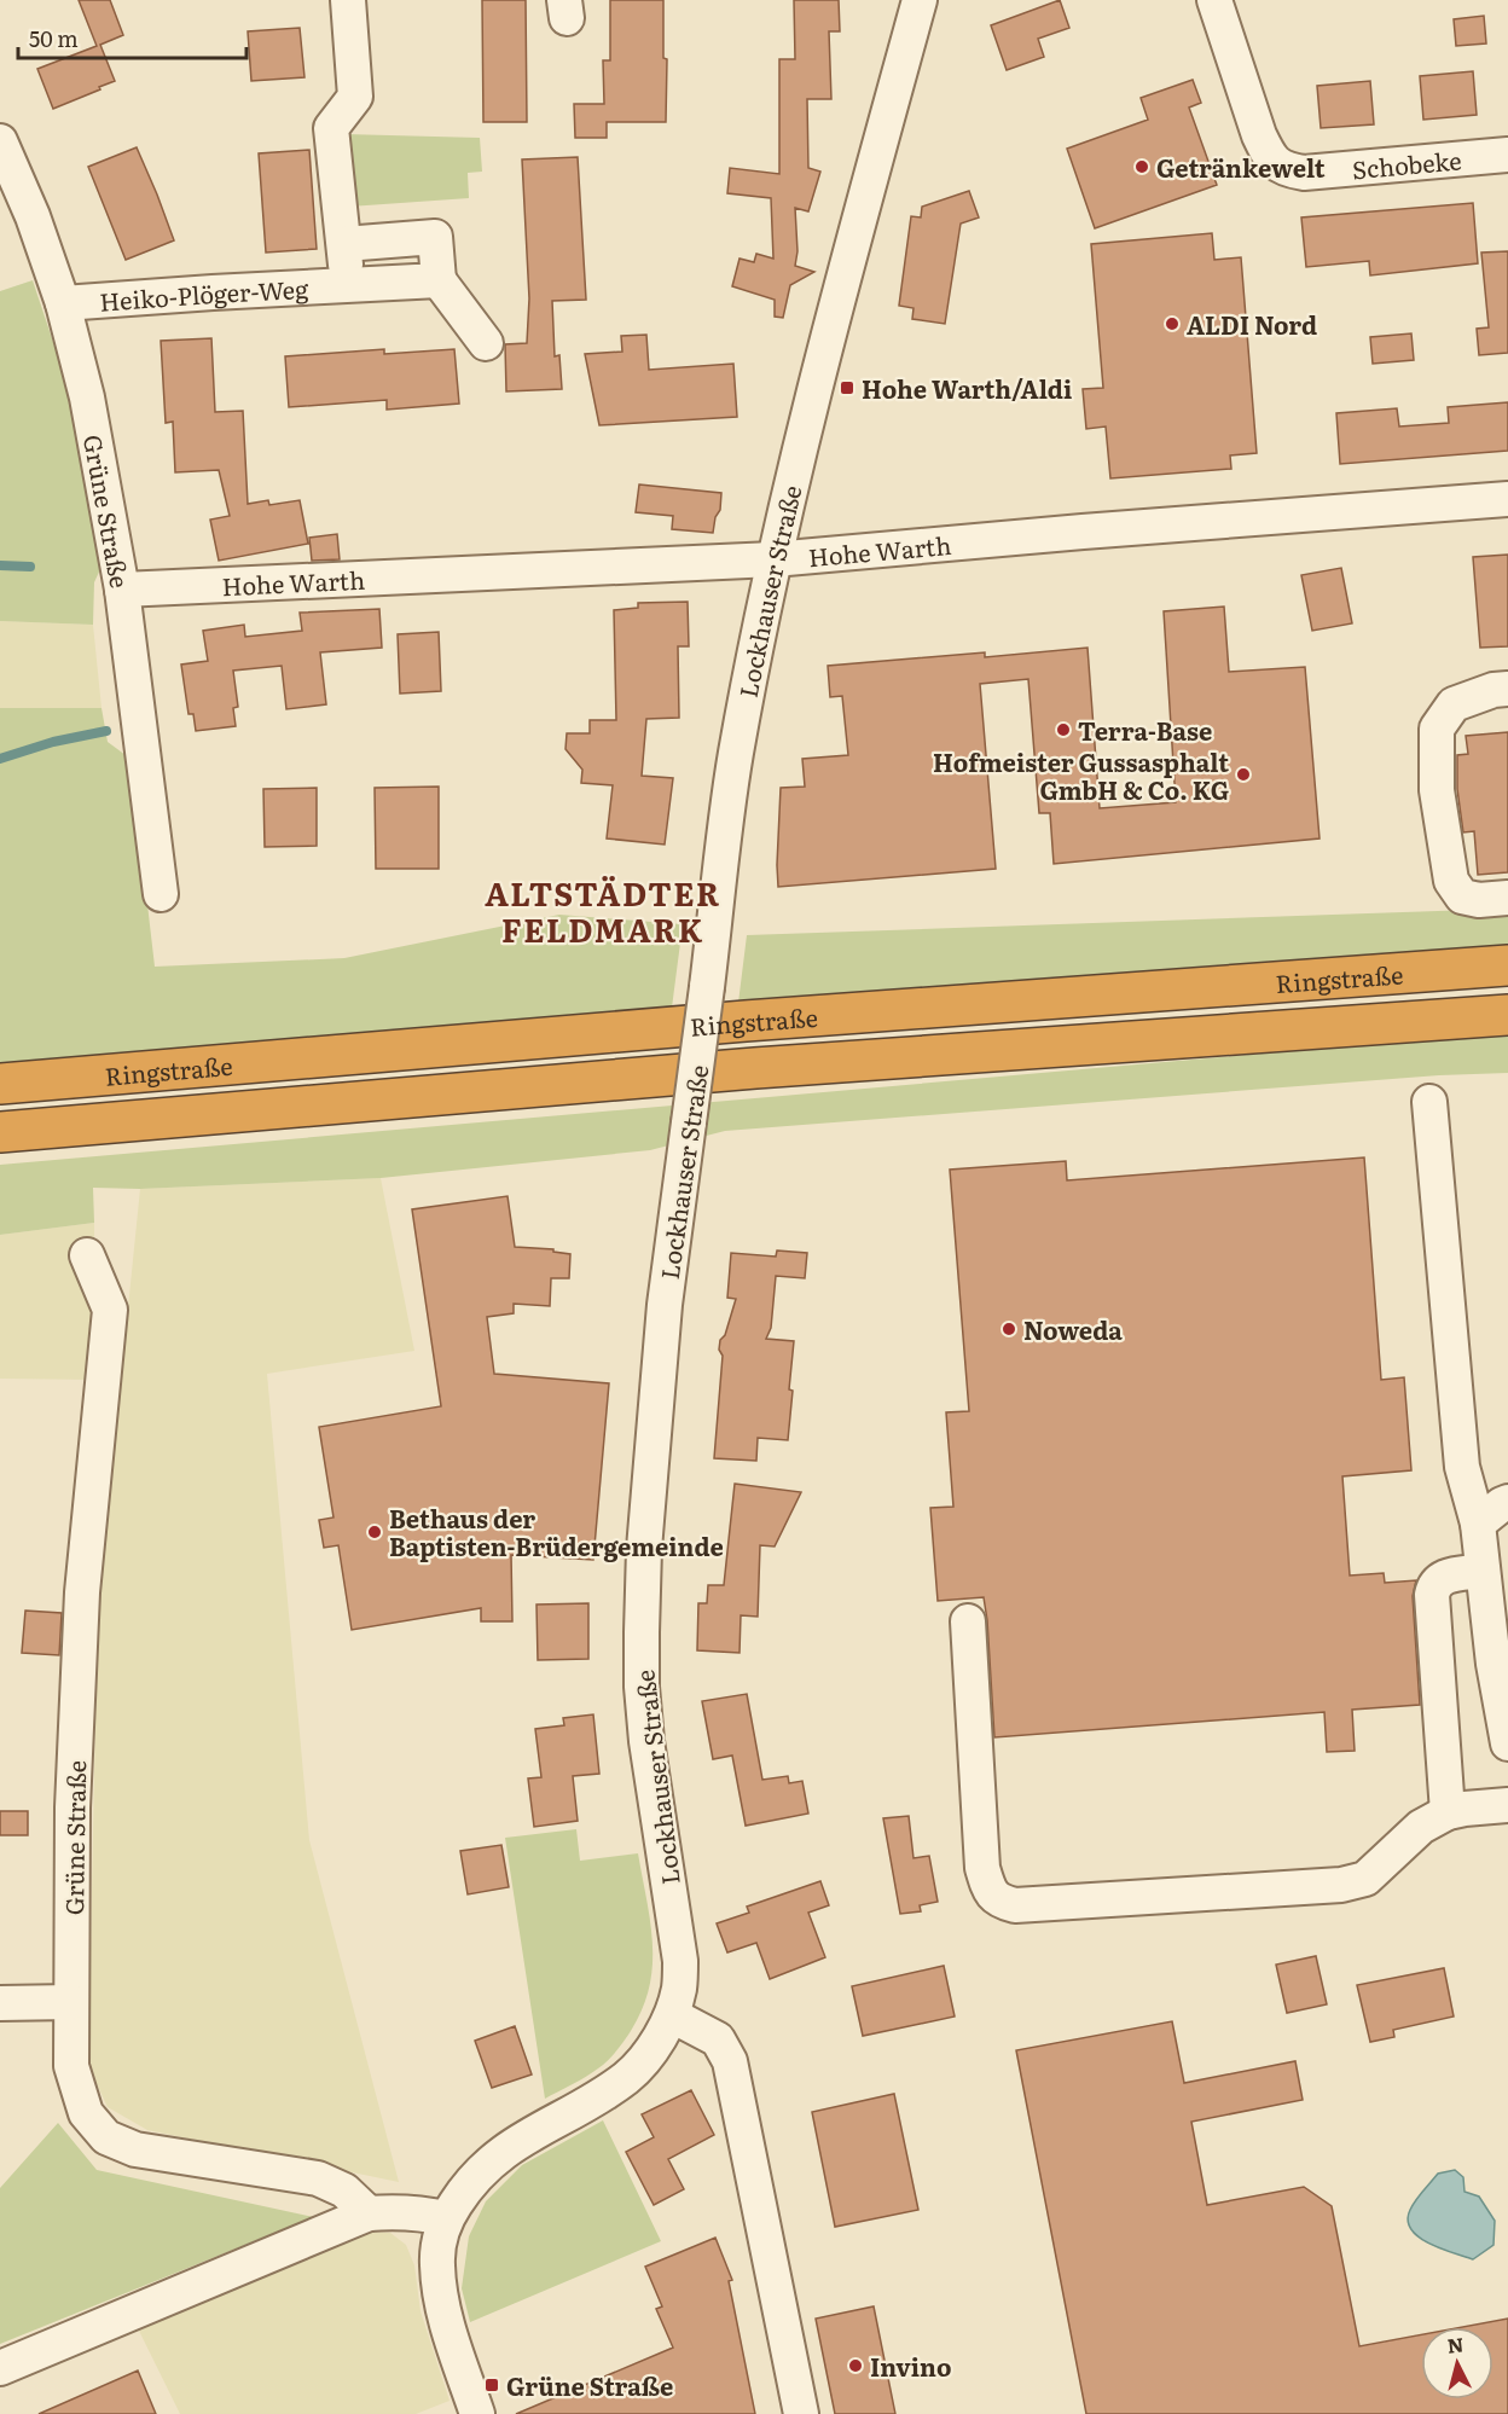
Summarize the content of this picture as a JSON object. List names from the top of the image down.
{
  "streets": {
    "highway": ["Ringstraße"],
    "street": [
      "Schobeke",
      "Heiko-Plöger-Weg",
      "Grüne Straße",
      "Hohe Warth",
      "Lockhauser Straße"
    ]
  },
  "crossings": [
    ["Heiko-Plöger-Weg", "Grüne Straße"],
    ["Grüne Straße", "Hohe Warth"],
    ["Hohe Warth", "Lockhauser Straße"]
  ],
  "districts": ["ALTSTÄDTER FELDMARK"],
  "places": {
    "other": [
      "Getränkewelt",
      "ALDI Nord",
      "Terra-Base",
      "Hofmeister Gussasphalt GmbH & Co. KG",
      "Noweda",
      "Bethaus der Baptisten-Brüdergemeinde",
      "Invino"
    ],
    "transit": ["Hohe Warth/Aldi", "Grüne Straße"]
  },
  "scale_bar": "50 m",
  "north": "top"
}
